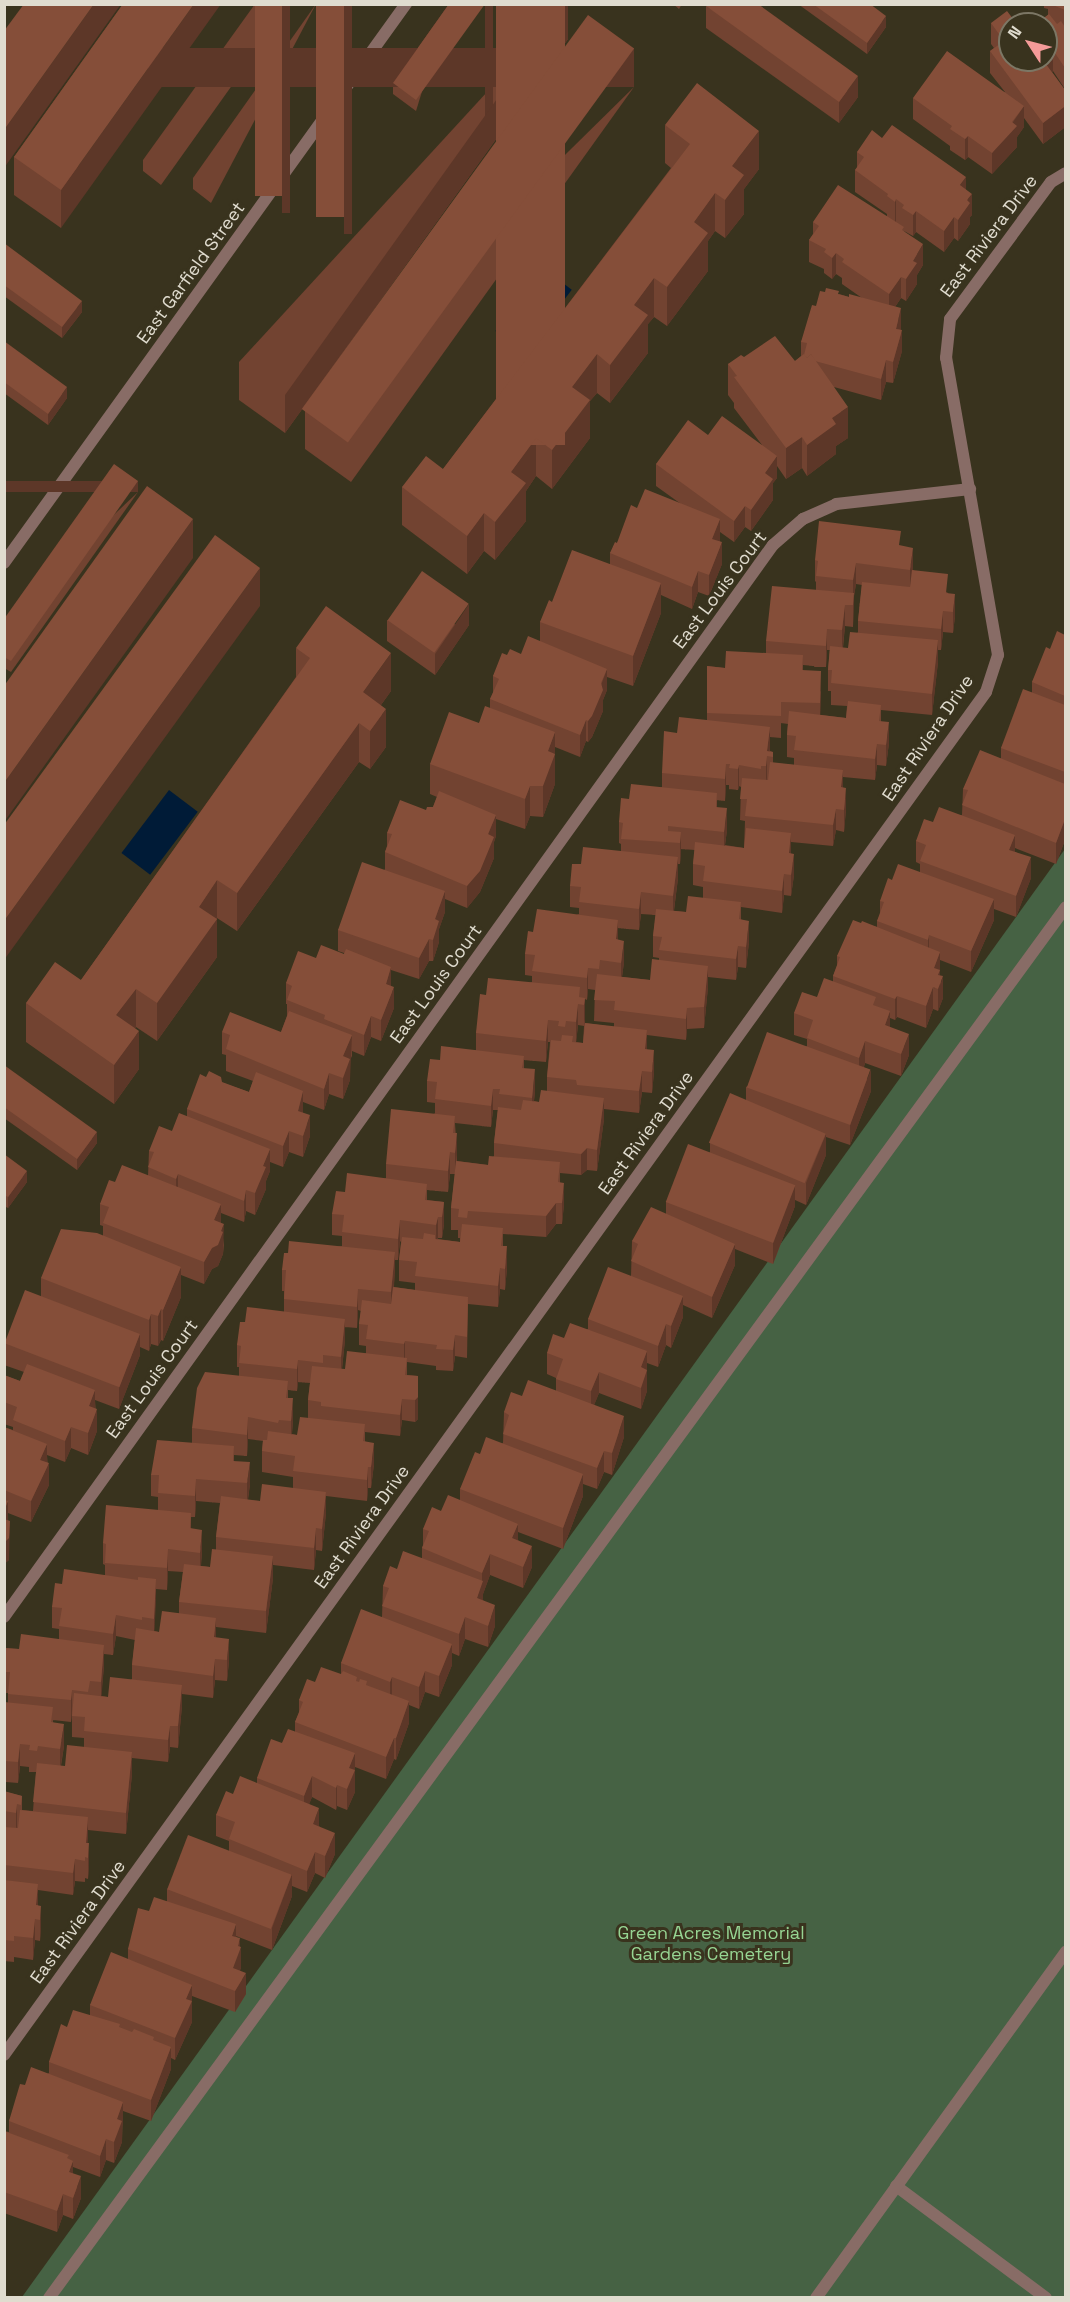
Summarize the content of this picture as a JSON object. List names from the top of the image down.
{
  "streets": {
    "street": ["East Riviera Drive", "East Garfield Street", "East Louis Court"]
  },
  "crossings": [
    ["East Riviera Drive", "East Louis Court"]
  ],
  "parks": ["Green Acres Memorial Gardens Cemetery"],
  "north": "top left"
}
